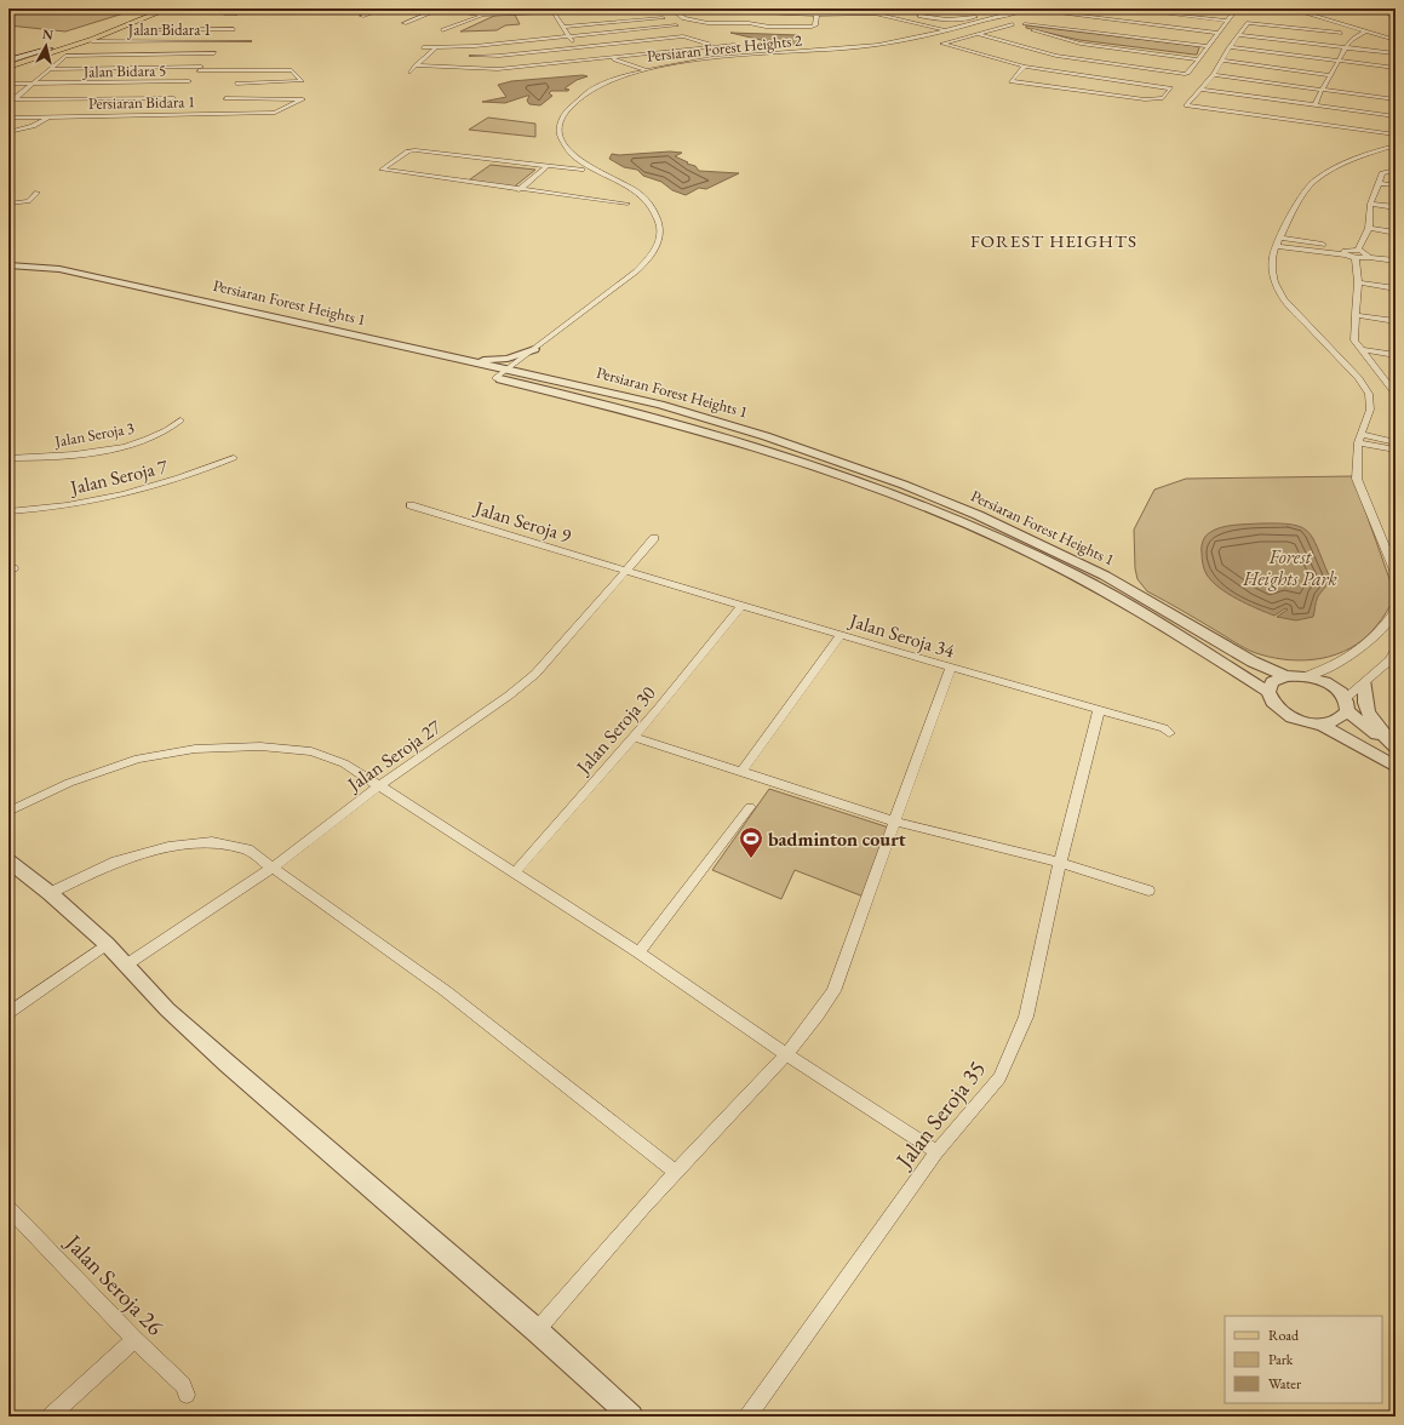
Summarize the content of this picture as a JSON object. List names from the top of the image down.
{
  "streets": {
    "street": [
      "Jalan Bidara 1",
      "Persiaran Forest Heights 2",
      "Jalan Bidara 5",
      "Persiaran Bidara 1",
      "Persiaran Forest Heights 1",
      "Jalan Seroja 3",
      "Jalan Seroja 7",
      "Jalan Seroja 9",
      "Jalan Seroja 34",
      "Jalan Seroja 30",
      "Jalan Seroja 27",
      "Jalan Seroja 35",
      "Jalan Seroja 26"
    ]
  },
  "crossings": [
    ["Persiaran Forest Heights 2", "Persiaran Forest Heights 1"],
    ["Jalan Seroja 9", "Jalan Seroja 34"],
    ["Jalan Seroja 9", "Jalan Seroja 27"],
    ["Jalan Seroja 34", "Jalan Seroja 30"],
    ["Jalan Seroja 34", "Jalan Seroja 27"],
    ["Jalan Seroja 34", "Jalan Seroja 35"]
  ],
  "districts": ["FOREST HEIGHTS"],
  "parks": ["Forest Heights Park"],
  "places": {
    "sports": ["badminton court"]
  },
  "legend": ["Road", "Park", "Water"],
  "north": "top"
}
